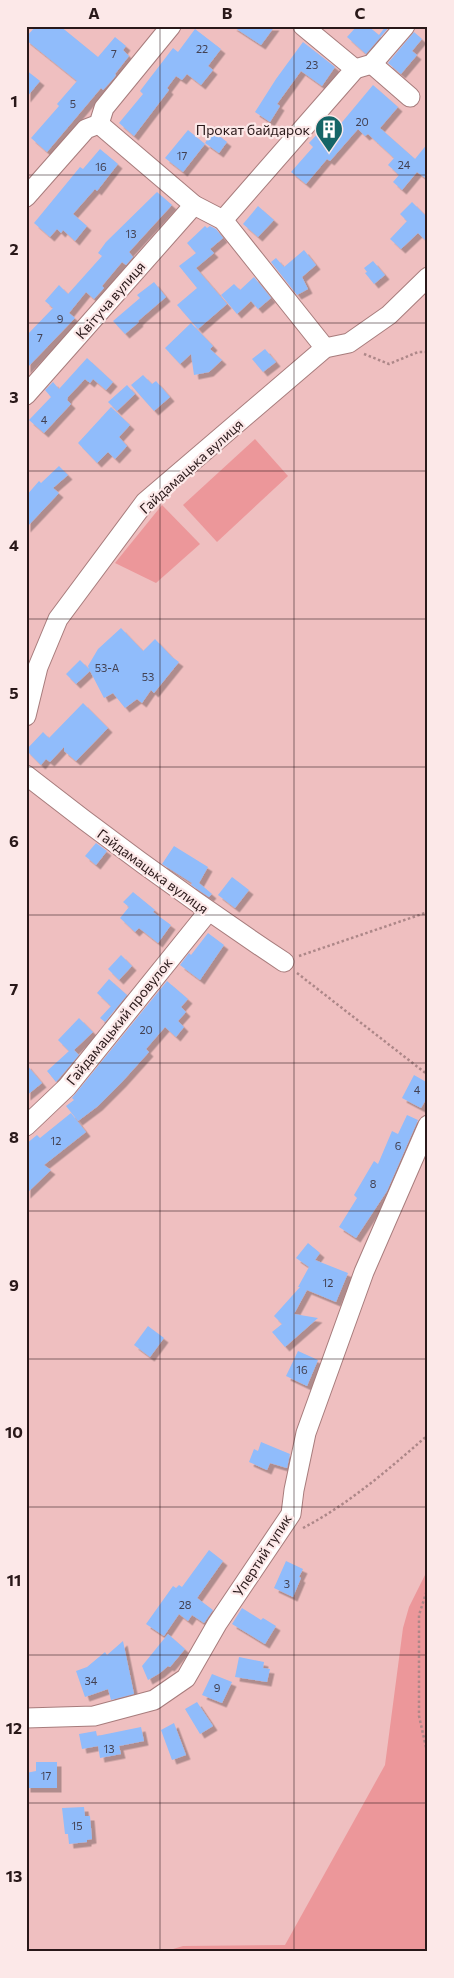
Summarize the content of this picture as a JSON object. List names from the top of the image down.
{
  "streets": {
    "street": [
      "Квітуча вулиця",
      "Гайдамацька вулиця",
      "Гайдамацький провулок",
      "Упертий тупик"
    ]
  },
  "crossings": [
    ["Гайдамацька вулиця", "Гайдамацький провулок"]
  ],
  "places": {
    "building": ["Прокат байдарок"]
  },
  "house_numbers": [
    "22",
    "7",
    "23",
    "5",
    "20",
    "17",
    "24",
    "16",
    "13",
    "9",
    "7",
    "4",
    "53-А",
    "53",
    "20",
    "4",
    "12",
    "6",
    "8",
    "12",
    "16",
    "3",
    "28",
    "34",
    "9",
    "13",
    "17",
    "15"
  ],
  "grid": {
    "columns": ["A", "B", "C"],
    "rows": [
      "1",
      "2",
      "3",
      "4",
      "5",
      "6",
      "7",
      "8",
      "9",
      "10",
      "11",
      "12",
      "13"
    ]
  }
}
